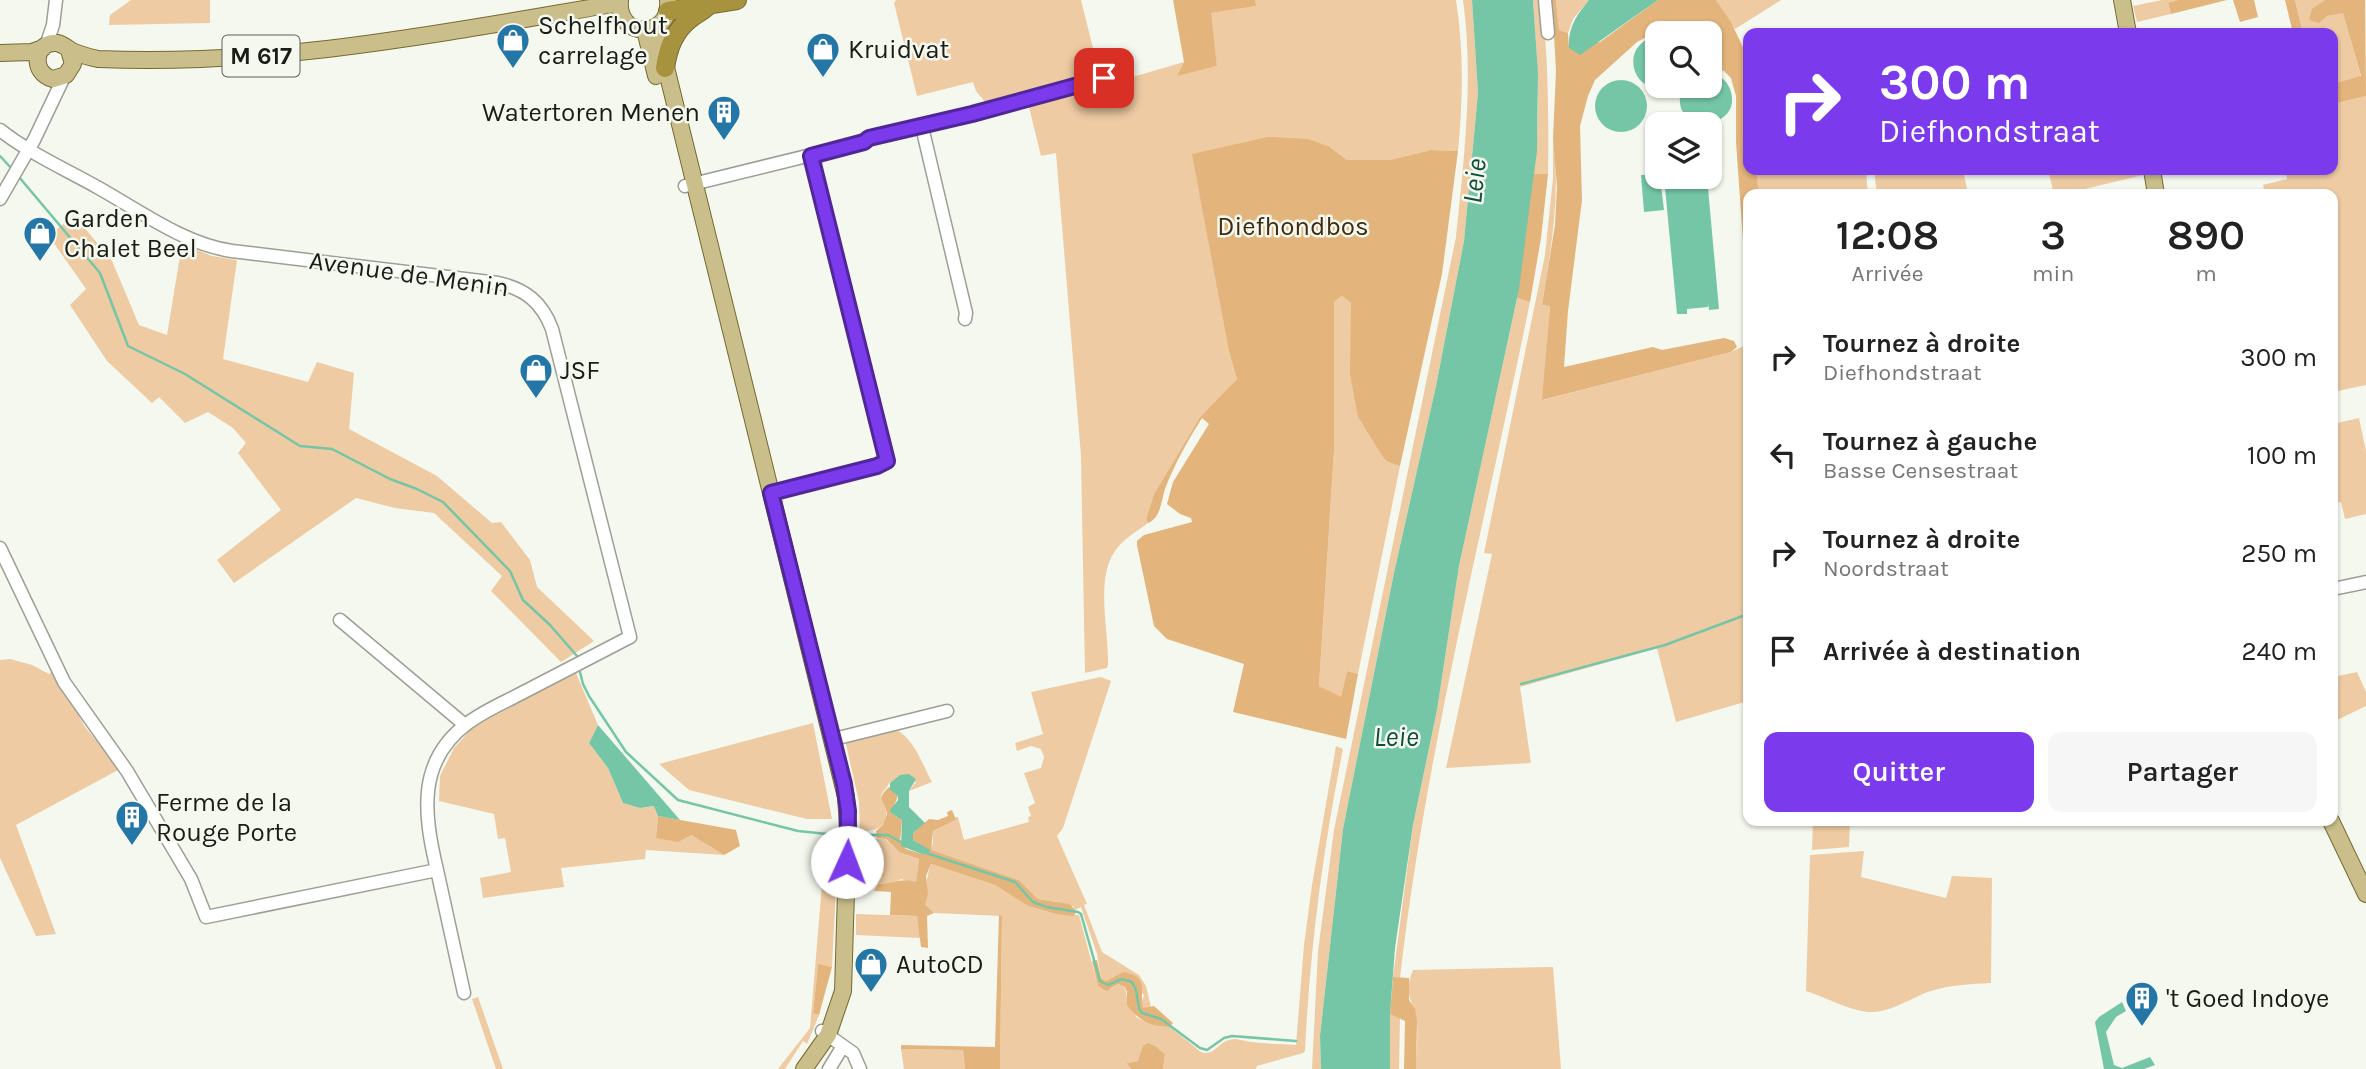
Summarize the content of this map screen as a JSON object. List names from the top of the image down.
{
  "streets": {
    "main road": ["M 617"],
    "street": ["Avenue de Menin"]
  },
  "water": ["Leie"],
  "parks": ["Diefhondbos"],
  "places": {
    "shop": [
      "Schelfhout carrelage",
      "Kruidvat",
      "Garden Chalet Beel",
      "JSF",
      "AutoCD"
    ],
    "building": ["Watertoren Menen", "Ferme de la Rouge Porte", "'t Goed Indoye"]
  },
  "page": {
    "turn": ["300 m", "Diefhondstraat"],
    "eta": [
      "12:08",
      "Arrivée",
      "3",
      "min",
      "890",
      "m"
    ],
    "list": [
      {
        "name": "Tournez à droite",
        "note": "Diefhondstraat",
        "value": "300 m"
      },
      {
        "name": "Tournez à gauche",
        "note": "Basse Censestraat",
        "value": "100 m"
      },
      {
        "name": "Tournez à droite",
        "note": "Noordstraat",
        "value": "250 m"
      },
      {
        "name": "Arrivée à destination",
        "value": "240 m"
      }
    ],
    "buttons": ["Quitter", "Partager"]
  }
}
